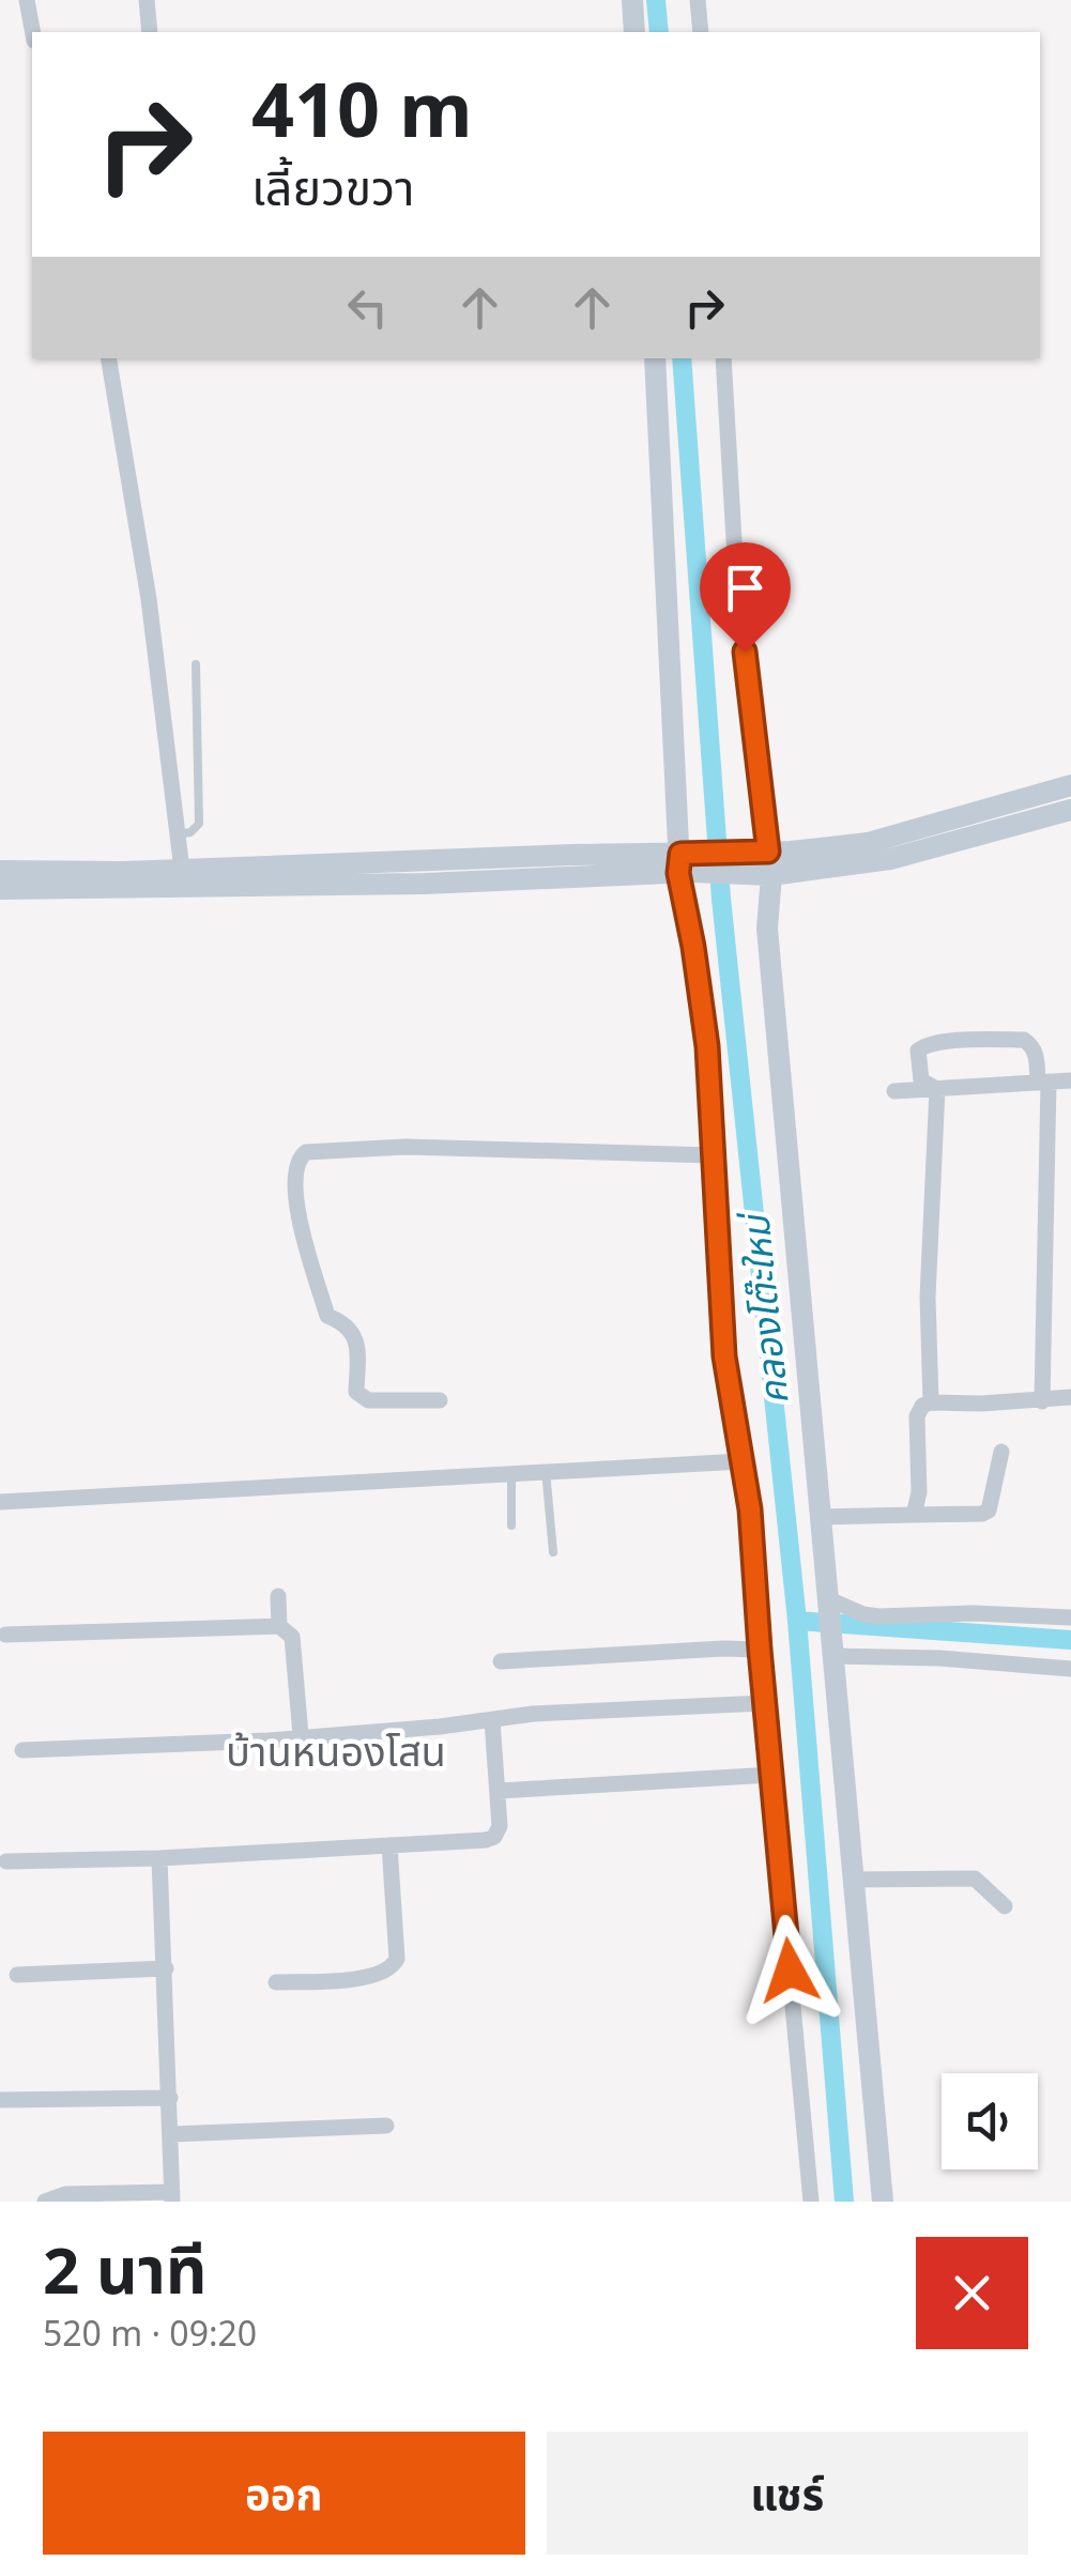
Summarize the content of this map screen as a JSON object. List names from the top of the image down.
{
  "districts": ["บ้านหนองโสน"],
  "water": ["คลองโต๊ะใหม่"],
  "page": {
    "turn": ["410 m", "เลี้ยวขวา"],
    "heading": ["2 นาที", "520 m · 09:20"],
    "buttons": ["ออก", "แชร์"]
  }
}
